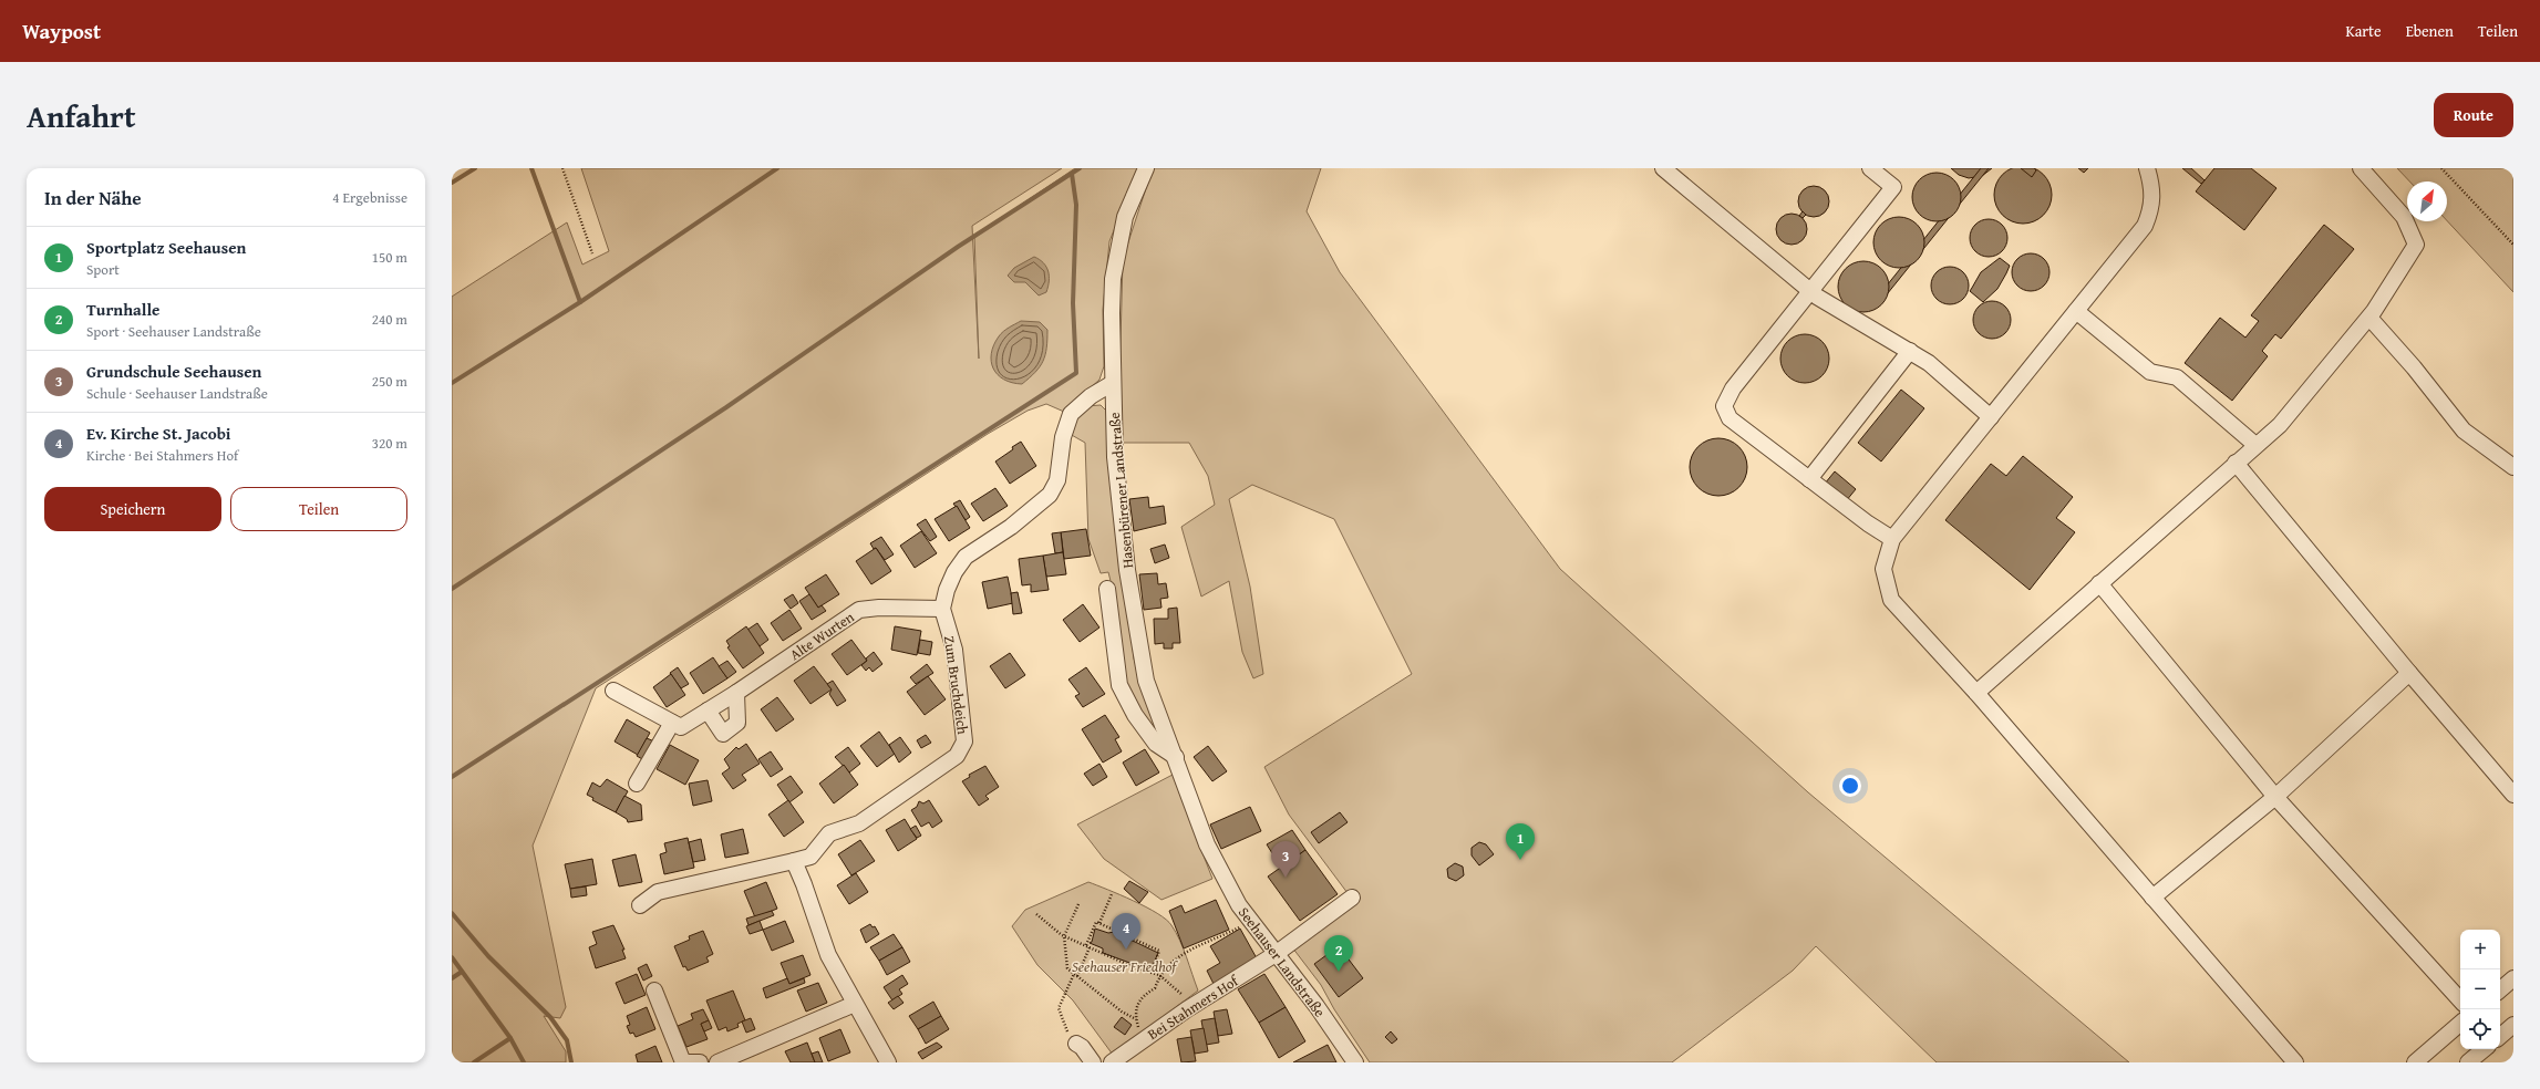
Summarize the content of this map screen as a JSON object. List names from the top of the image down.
{
  "streets": {
    "street": [
      "Hasenbürener Landstraße",
      "Alte Wurten",
      "Zum Bruchdeich",
      "Seehauser Landstraße",
      "Bei Stahmers Hof"
    ]
  },
  "crossings": [
    ["Hasenbürener Landstraße", "Seehauser Landstraße"],
    ["Alte Wurten", "Zum Bruchdeich"],
    ["Seehauser Landstraße", "Bei Stahmers Hof"]
  ],
  "parks": ["Seehauser Friedhof"],
  "north": "top right",
  "page": {
    "header": "Waypost",
    "nav": ["Karte", "Ebenen", "Teilen"],
    "title": "Anfahrt",
    "buttons": [
      "Route",
      ["Speichern", "Teilen"]
    ],
    "heading": ["In der Nähe", "4 Ergebnisse"],
    "list": [
      {
        "mark": "1",
        "name": "Sportplatz Seehausen",
        "note": "Sport",
        "value": "150 m"
      },
      {
        "mark": "2",
        "name": "Turnhalle",
        "note": "Sport · Seehauser Landstraße",
        "value": "240 m"
      },
      {
        "mark": "3",
        "name": "Grundschule Seehausen",
        "note": "Schule · Seehauser Landstraße",
        "value": "250 m"
      },
      {
        "mark": "4",
        "name": "Ev. Kirche St. Jacobi",
        "note": "Kirche · Bei Stahmers Hof",
        "value": "320 m"
      }
    ],
    "pins": [
      "1",
      "3",
      "4",
      "2"
    ],
    "map_buttons": ["+", "−"]
  }
}
